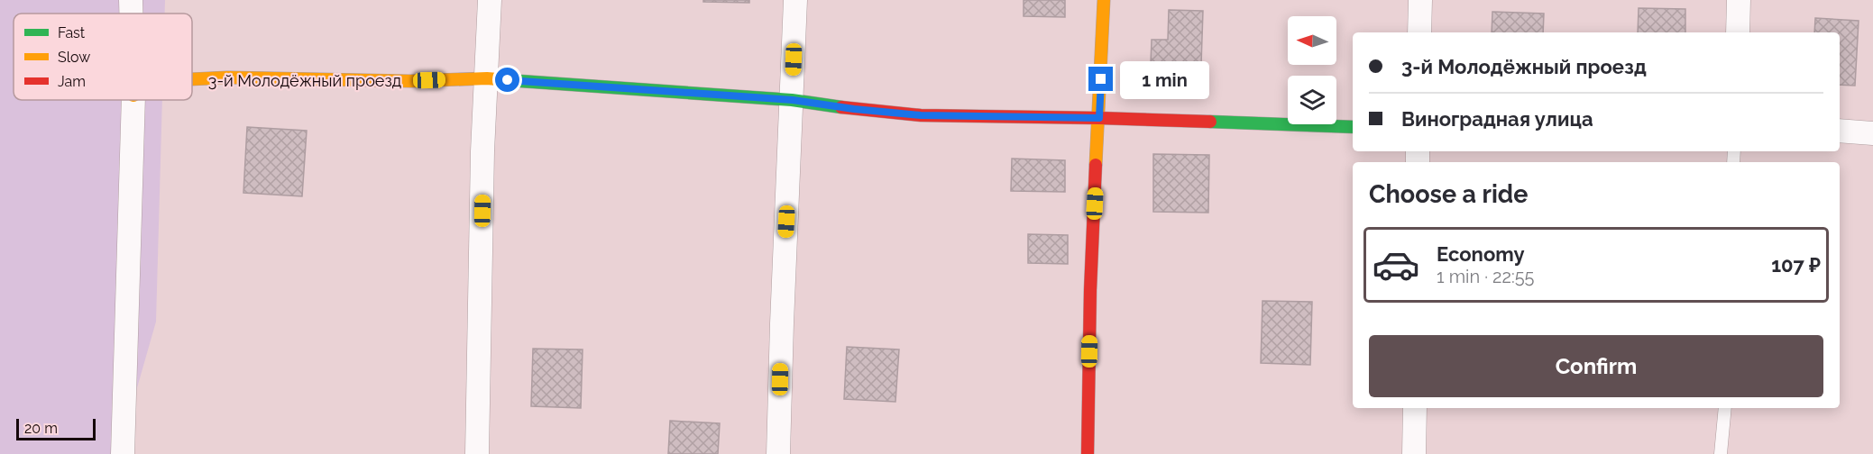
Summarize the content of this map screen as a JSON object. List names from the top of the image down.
{
  "streets": {
    "street": ["3-й Молодёжный проезд"]
  },
  "legend": ["Fast", "Slow", "Jam"],
  "scale_bar": "20 m",
  "north": "left",
  "page": {
    "banner": ["3-й Молодёжный проезд", "Виноградная улица"],
    "bubble": "1 min",
    "heading": "Choose a ride",
    "list": [
      {
        "name": "Economy",
        "note": "1 min · 22:55",
        "value": "107 ₽"
      }
    ],
    "buttons": "Confirm",
    "scale": "20 m"
  }
}
